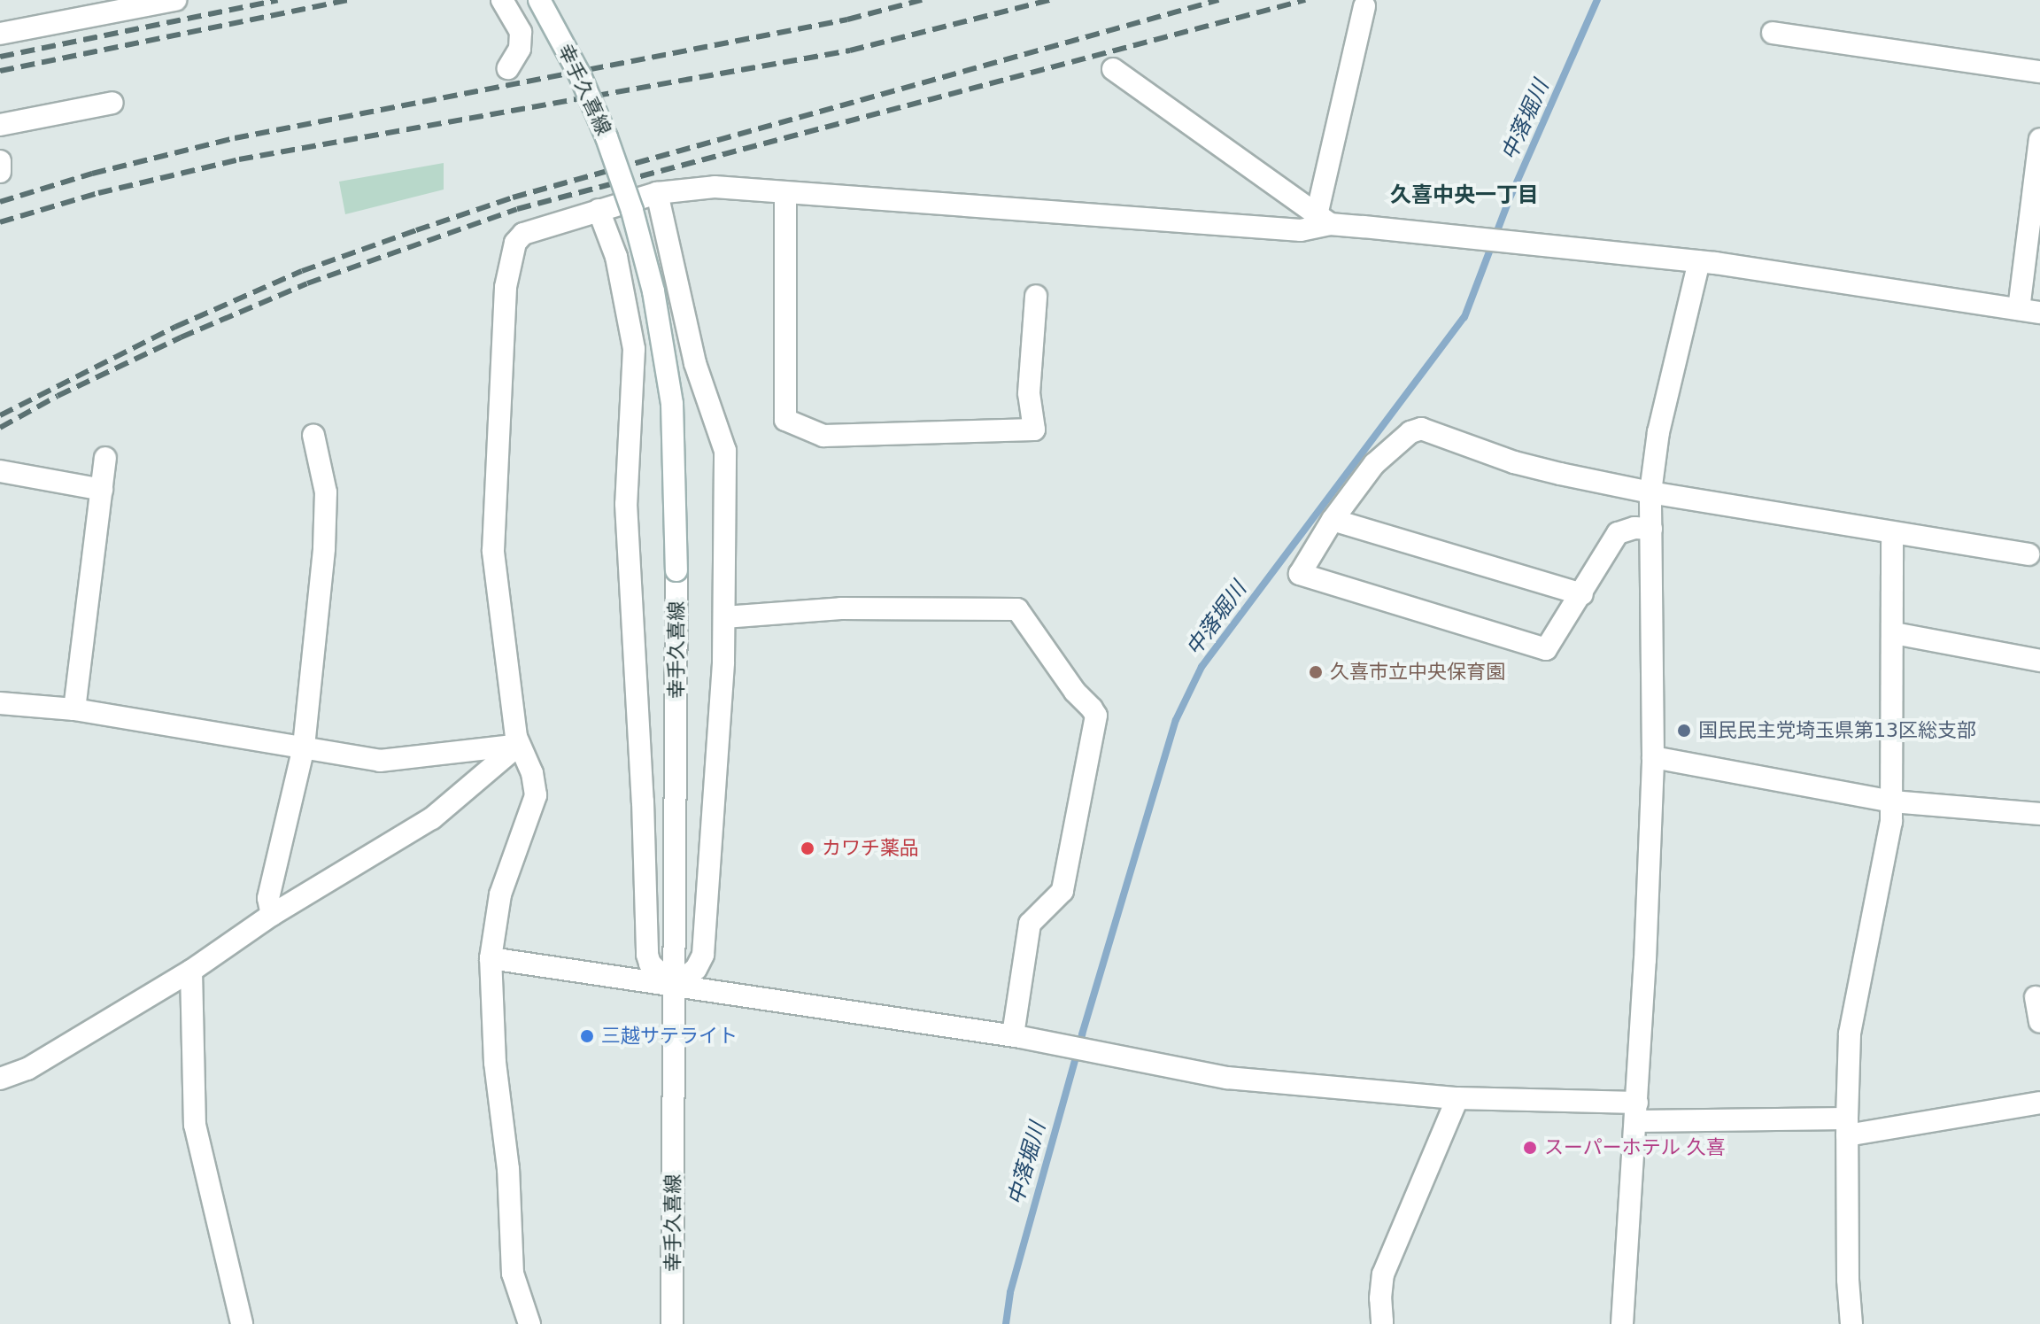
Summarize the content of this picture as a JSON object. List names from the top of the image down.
{
  "streets": {
    "street": ["幸手久喜線"]
  },
  "districts": ["久喜中央一丁目"],
  "water": ["中落堀川"],
  "places": [
    "久喜市立中央保育園",
    "国民民主党埼玉県第13区総支部",
    "カワチ薬品",
    "三越サテライト",
    "スーパーホテル 久喜"
  ]
}
